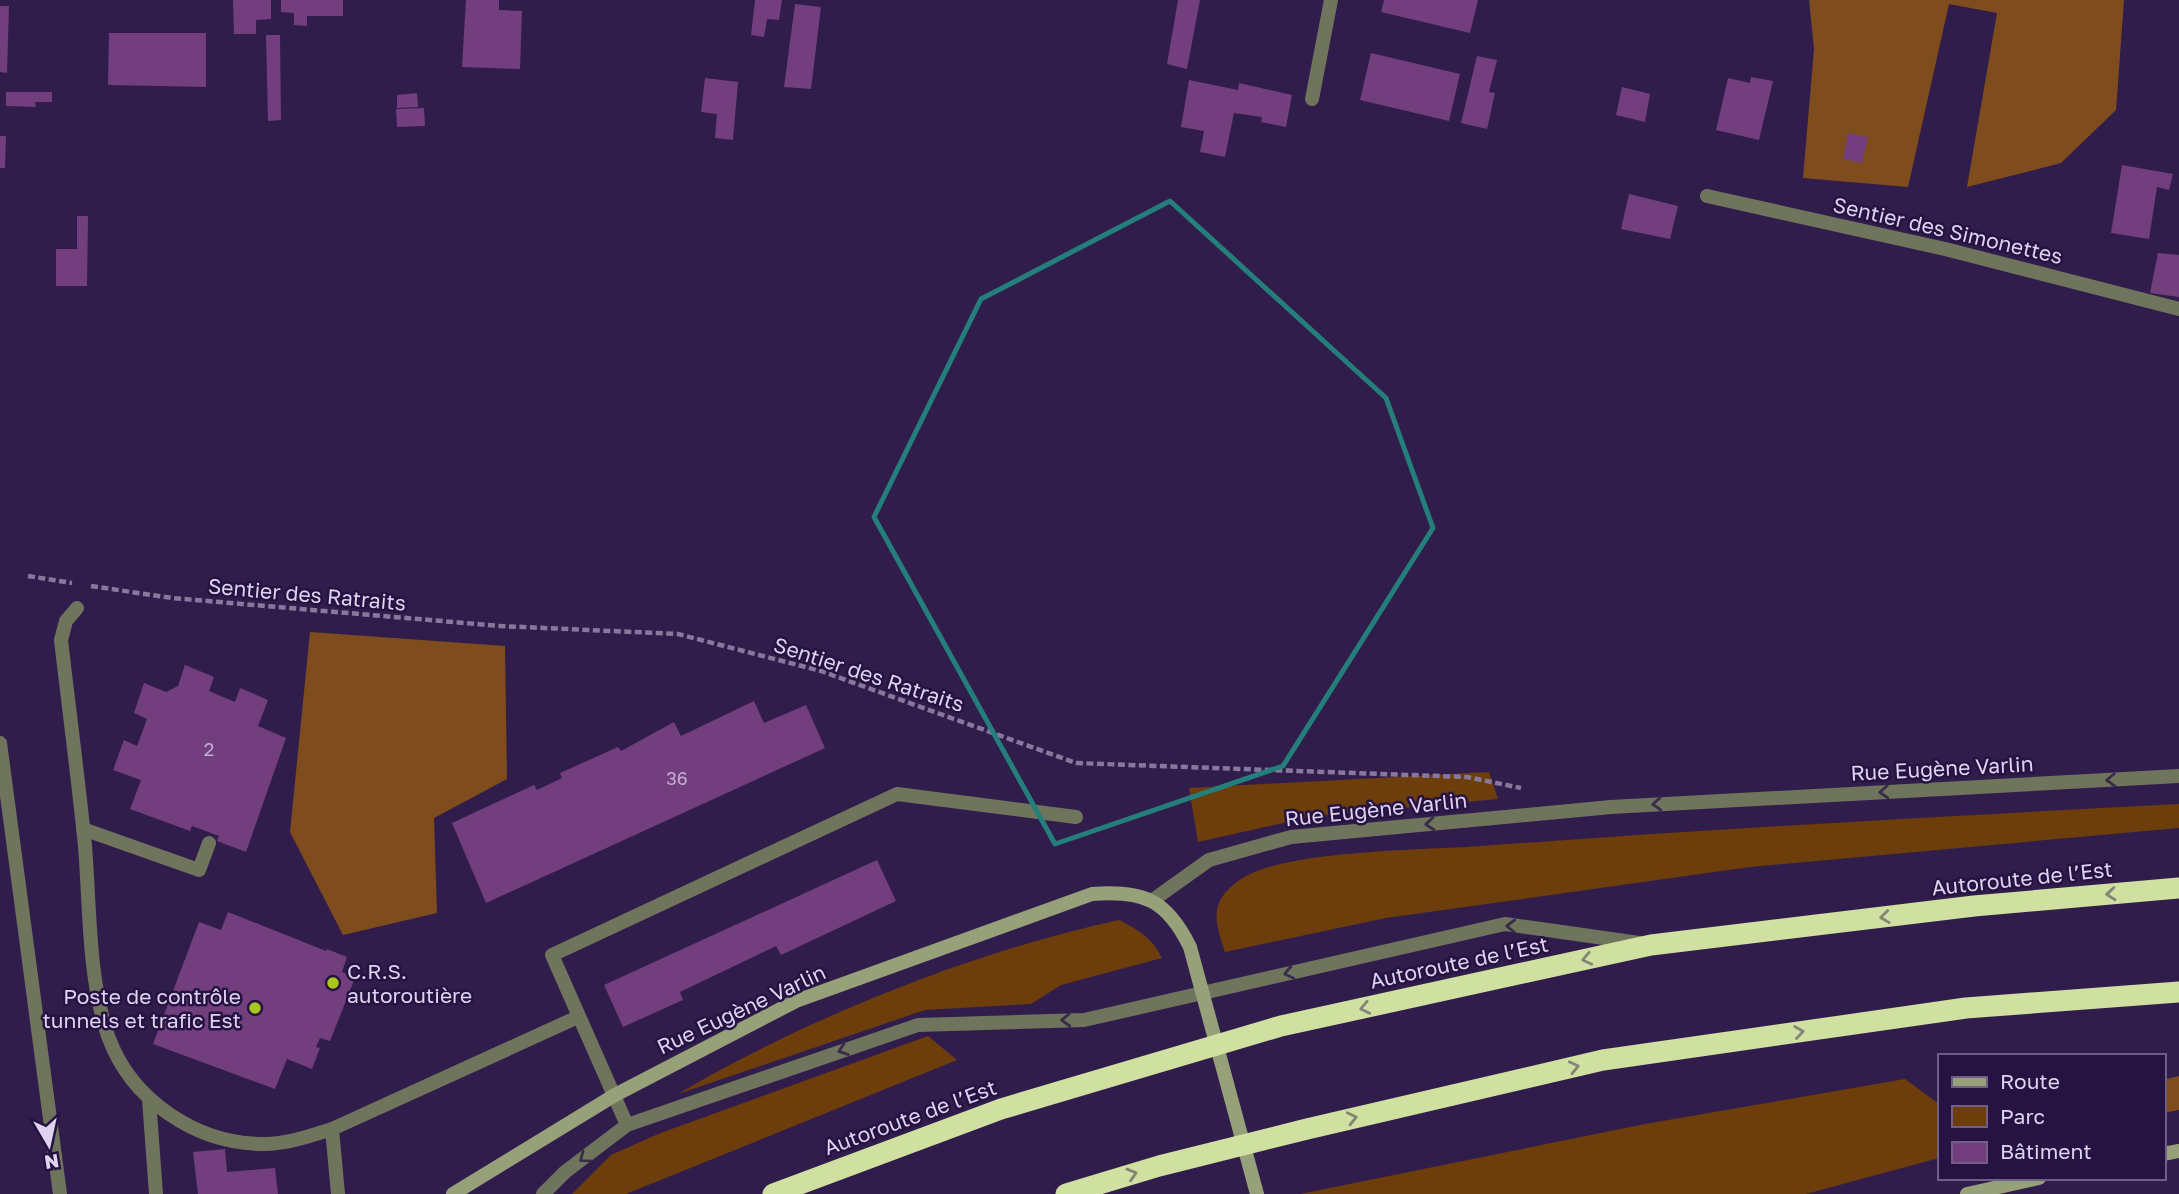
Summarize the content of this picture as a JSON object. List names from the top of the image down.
{
  "streets": {
    "highway": ["Autoroute de l’Est"],
    "main road": ["Rue Eugène Varlin"],
    "street": ["Sentier des Simonettes"],
    "path": ["Sentier des Ratraits"]
  },
  "one_way": ["Rue Eugène Varlin"],
  "places": ["C.R.S. autoroutière", "Poste de contrôle tunnels et trafic Est"],
  "house_numbers": ["2", "36"],
  "legend": ["Route", "Parc", "Bâtiment"],
  "north": "bottom"
}
